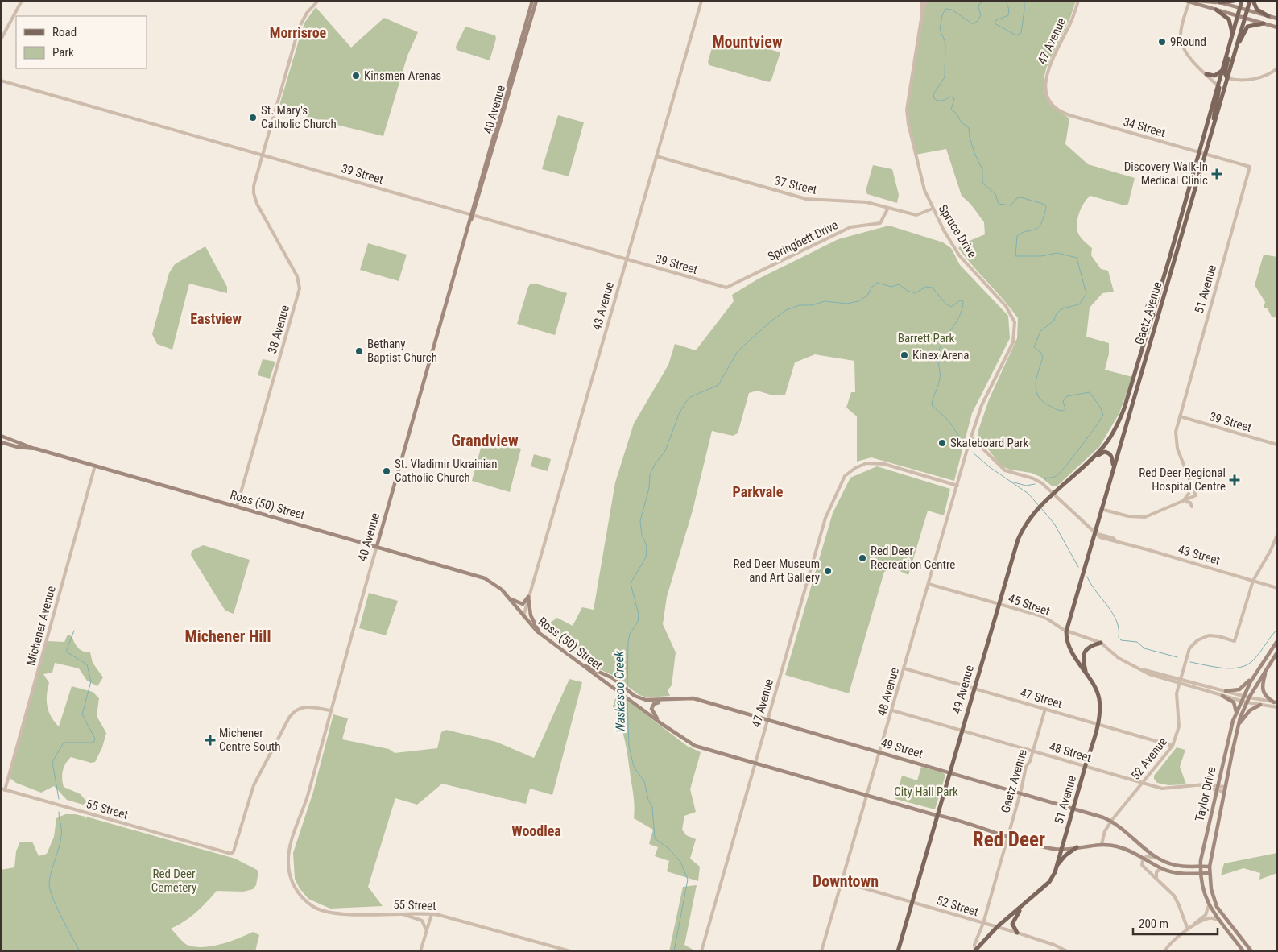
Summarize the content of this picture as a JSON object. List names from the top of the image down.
{
  "streets": {
    "main road": [
      "40 Avenue",
      "51 Avenue",
      "Gaetz Avenue",
      "Ross (50) Street",
      "49 Avenue",
      "49 Street",
      "Taylor Drive"
    ],
    "street": [
      "47 Avenue",
      "34 Street",
      "39 Street",
      "37 Street",
      "Spruce Drive",
      "Springbett Drive",
      "43 Avenue",
      "38 Avenue",
      "43 Street",
      "45 Street",
      "Michener Avenue",
      "48 Avenue",
      "47 Street",
      "48 Street",
      "52 Avenue",
      "55 Street",
      "52 Street"
    ]
  },
  "crossings": [
    ["47 Avenue", "34 Street"],
    ["47 Avenue", "Ross (50) Street"],
    ["47 Avenue", "48 Avenue"],
    ["47 Avenue", "49 Street"],
    ["40 Avenue", "39 Street"],
    ["40 Avenue", "Ross (50) Street"],
    ["40 Avenue", "55 Street"],
    ["34 Street", "51 Avenue"],
    ["34 Street", "Gaetz Avenue"],
    ["39 Street", "Springbett Drive"],
    ["39 Street", "51 Avenue"],
    ["39 Street", "43 Avenue"],
    ["39 Street", "38 Avenue"],
    ["37 Street", "Spruce Drive"],
    ["37 Street", "Springbett Drive"],
    ["37 Street", "43 Avenue"],
    ["Spruce Drive", "43 Street"],
    ["Spruce Drive", "48 Avenue"],
    ["51 Avenue", "Gaetz Avenue"],
    ["51 Avenue", "Ross (50) Street"],
    ["51 Avenue", "45 Street"],
    ["51 Avenue", "47 Street"],
    ["51 Avenue", "49 Street"],
    ["51 Avenue", "48 Street"],
    ["51 Avenue", "52 Street"],
    ["43 Avenue", "Ross (50) Street"],
    ["Gaetz Avenue", "Ross (50) Street"],
    ["Gaetz Avenue", "43 Street"],
    ["Gaetz Avenue", "45 Street"],
    ["Gaetz Avenue", "49 Avenue"],
    ["Gaetz Avenue", "47 Street"],
    ["Gaetz Avenue", "49 Street"],
    ["Gaetz Avenue", "48 Street"],
    ["Gaetz Avenue", "52 Street"],
    ["38 Avenue", "Ross (50) Street"],
    ["Ross (50) Street", "Michener Avenue"],
    ["Ross (50) Street", "49 Avenue"],
    ["Ross (50) Street", "48 Avenue"],
    ["Ross (50) Street", "49 Street"],
    ["Ross (50) Street", "52 Avenue"],
    ["Ross (50) Street", "Taylor Drive"],
    ["43 Street", "49 Avenue"],
    ["43 Street", "48 Avenue"],
    ["43 Street", "52 Avenue"],
    ["45 Street", "49 Avenue"],
    ["45 Street", "48 Avenue"],
    ["45 Street", "52 Avenue"],
    ["45 Street", "Taylor Drive"],
    ["Michener Avenue", "55 Street"],
    ["49 Avenue", "47 Street"],
    ["49 Avenue", "49 Street"],
    ["49 Avenue", "48 Street"],
    ["49 Avenue", "52 Street"],
    ["48 Avenue", "47 Street"],
    ["48 Avenue", "49 Street"],
    ["48 Avenue", "48 Street"],
    ["48 Avenue", "52 Street"],
    ["47 Street", "52 Avenue"],
    ["49 Street", "52 Avenue"],
    ["49 Street", "Taylor Drive"],
    ["48 Street", "52 Avenue"],
    ["48 Street", "Taylor Drive"]
  ],
  "districts": [
    "Morrisroe",
    "Mountview",
    "Eastview",
    "Grandview",
    "Parkvale",
    "Michener Hill",
    "Woodlea",
    "Red Deer",
    "Downtown"
  ],
  "water": ["Waskasoo Creek"],
  "parks": ["Barrett Park", "City Hall Park", "Red Deer Cemetery"],
  "places": {
    "other": [
      "9Round",
      "Kinsmen Arenas",
      "St. Mary's Catholic Church",
      "Bethany Baptist Church",
      "Kinex Arena",
      "Skateboard Park",
      "St. Vladimir Ukrainian Catholic Church",
      "Red Deer Recreation Centre",
      "Red Deer Museum and Art Gallery"
    ],
    "health": ["Discovery Walk-In Medical Clinic", "Red Deer Regional Hospital Centre", "Michener Centre South"]
  },
  "legend": ["Road", "Park"],
  "scale_bar": "200 m"
}
